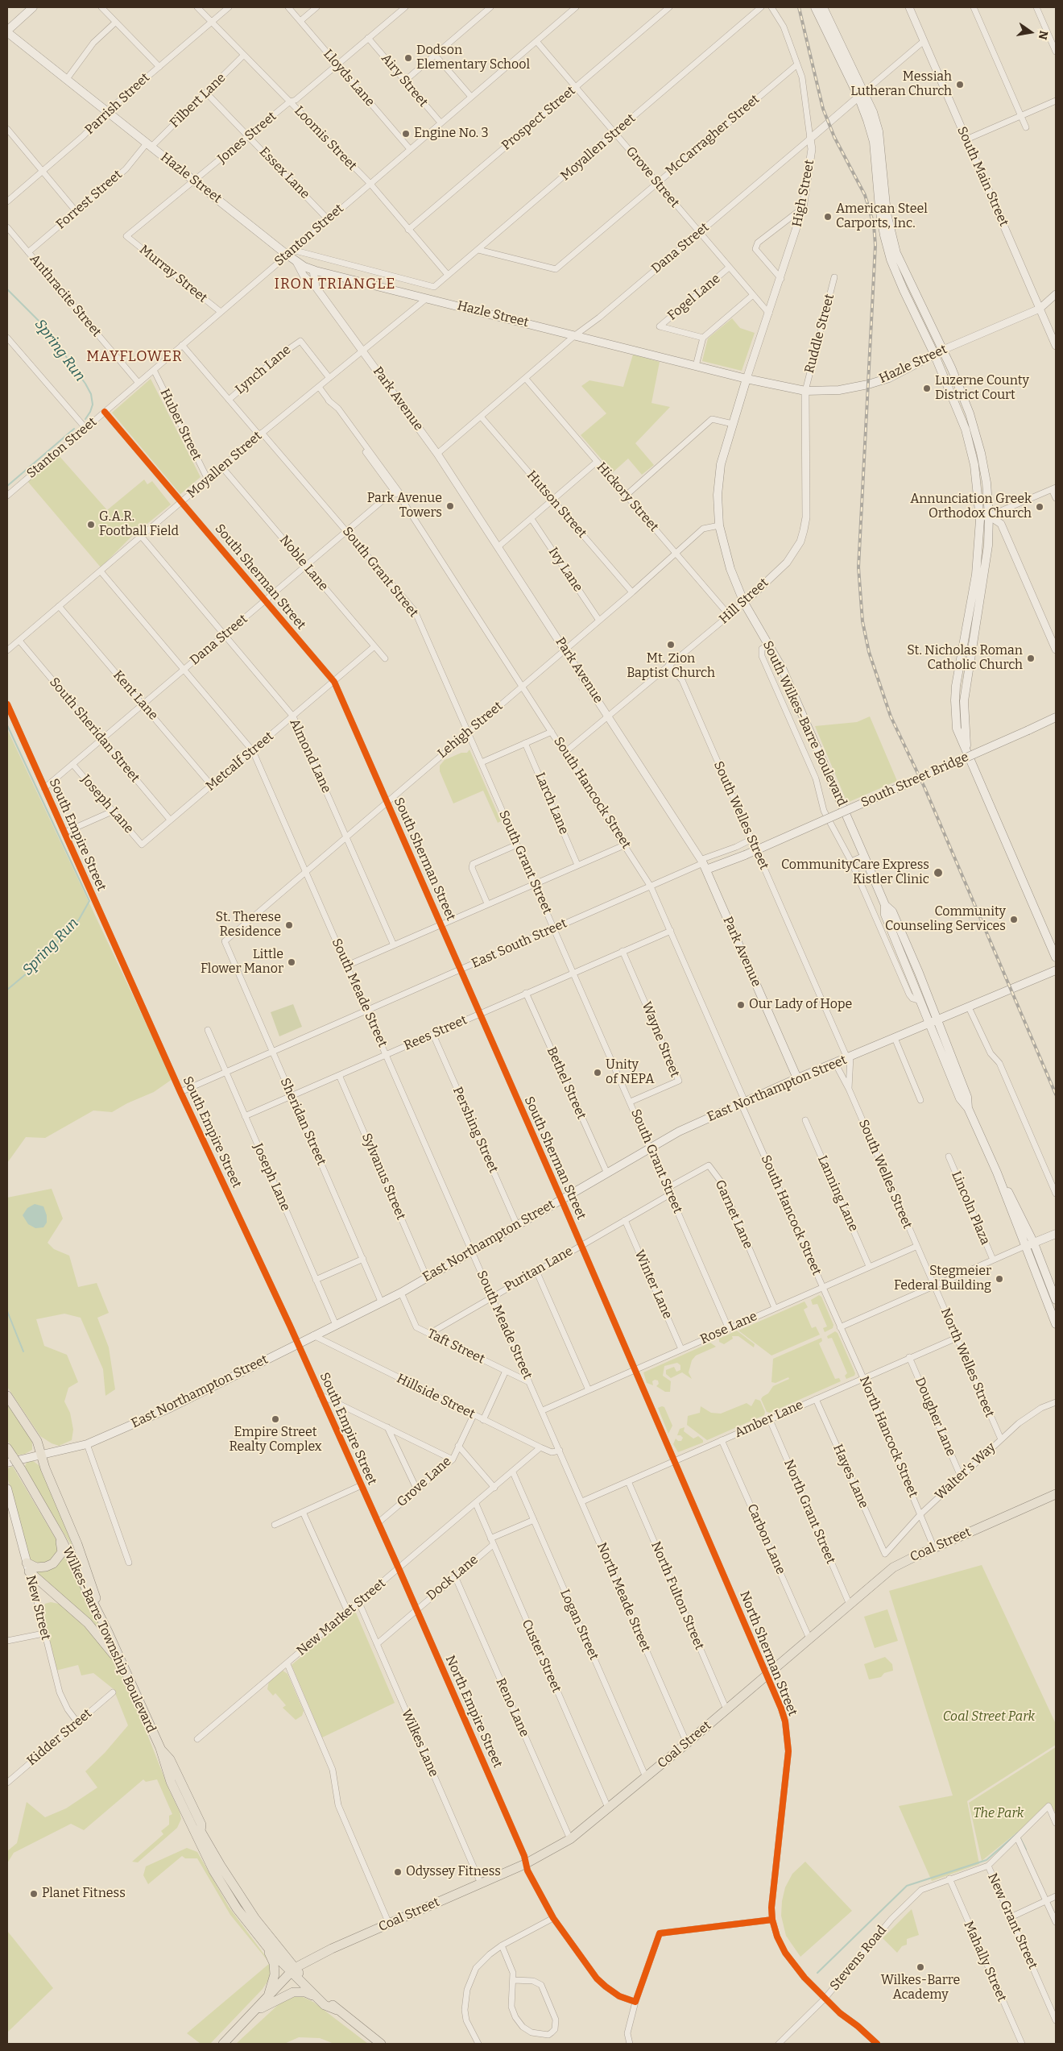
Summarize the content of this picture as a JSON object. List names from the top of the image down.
{
  "streets": {
    "main road": [
      "Hazle Street",
      "Park Avenue",
      "South Wilkes-Barre Boulevard",
      "South Street Bridge",
      "East Northampton Street",
      "Coal Street",
      "New Street",
      "Wilkes-Barre Township Boulevard"
    ],
    "street": [
      "Lloyds Lane",
      "Airy Street",
      "Filbert Lane",
      "Parrish Street",
      "Prospect Street",
      "McCarragher Street",
      "Jones Street",
      "Loomis Street",
      "Moyallen Street",
      "Essex Lane",
      "South Main Street",
      "Grove Street",
      "High Street",
      "Forrest Street",
      "Stanton Street",
      "Dana Street",
      "Murray Street",
      "Anthracite Street",
      "Fogel Lane",
      "Ruddle Street",
      "Lynch Lane",
      "Huber Street",
      "Hickory Street",
      "Hutson Street",
      "Noble Lane",
      "Ivy Lane",
      "South Grant Street",
      "South Sherman Street",
      "Hill Street",
      "Kent Lane",
      "South Sheridan Street",
      "Lehigh Street",
      "Almond Lane",
      "Metcalf Street",
      "South Hancock Street",
      "Larch Lane",
      "Joseph Lane",
      "South Welles Street",
      "South Empire Street",
      "East South Street",
      "South Meade Street",
      "Rees Street",
      "Wayne Street",
      "Bethel Street",
      "Sheridan Street",
      "Pershing Street",
      "Sylvanus Street",
      "Lanning Lane",
      "Lincoln Plaza",
      "Garnet Lane",
      "Puritan Lane",
      "Winter Lane",
      "Rose Lane",
      "Taft Street",
      "North Welles Street",
      "Hillside Street",
      "Dougher Lane",
      "Amber Lane",
      "North Hancock Street",
      "Walter's Way",
      "Hayes Lane",
      "Grove Lane",
      "North Grant Street",
      "Carbon Lane",
      "Dock Lane",
      "North Fulton Street",
      "North Meade Street",
      "New Market Street",
      "Logan Street",
      "North Sherman Street",
      "Custer Street",
      "Reno Lane",
      "North Empire Street",
      "Kidder Street",
      "Wilkes Lane",
      "New Grant Street",
      "Stevens Road",
      "Mahally Street"
    ]
  },
  "crossings": [
    ["Lloyds Lane", "Jones Street"],
    ["Lloyds Lane", "Stanton Street"],
    ["Airy Street", "Jones Street"],
    ["Airy Street", "Stanton Street"],
    ["Filbert Lane", "Loomis Street"],
    ["Filbert Lane", "Essex Lane"],
    ["Filbert Lane", "Hazle Street"],
    ["Filbert Lane", "Forrest Street"],
    ["Parrish Street", "Loomis Street"],
    ["Parrish Street", "Hazle Street"],
    ["Prospect Street", "Loomis Street"],
    ["Prospect Street", "Grove Street"],
    ["McCarragher Street", "Moyallen Street"],
    ["McCarragher Street", "Grove Street"],
    ["McCarragher Street", "High Street"],
    ["Jones Street", "Loomis Street"],
    ["Jones Street", "Essex Lane"],
    ["Jones Street", "Hazle Street"],
    ["Jones Street", "Murray Street"],
    ["Loomis Street", "Moyallen Street"],
    ["Loomis Street", "Stanton Street"],
    ["Moyallen Street", "Grove Street"],
    ["Moyallen Street", "Hazle Street"],
    ["Moyallen Street", "Stanton Street"],
    ["Moyallen Street", "Lynch Lane"],
    ["Moyallen Street", "Park Avenue"],
    ["Moyallen Street", "Huber Street"],
    ["Moyallen Street", "Noble Lane"],
    ["Moyallen Street", "South Grant Street"],
    ["Moyallen Street", "South Sherman Street"],
    ["Moyallen Street", "Kent Lane"],
    ["Moyallen Street", "South Sheridan Street"],
    ["Moyallen Street", "Almond Lane"],
    ["Moyallen Street", "South Hancock Street"],
    ["Moyallen Street", "South Meade Street"],
    ["Essex Lane", "Stanton Street"],
    ["South Main Street", "Hazle Street"],
    ["South Main Street", "Dana Street"],
    ["Grove Street", "High Street"],
    ["Grove Street", "Stanton Street"],
    ["Grove Street", "Dana Street"],
    ["Grove Street", "Fogel Lane"],
    ["Hazle Street", "High Street"],
    ["Hazle Street", "Forrest Street"],
    ["Hazle Street", "Stanton Street"],
    ["Hazle Street", "Dana Street"],
    ["Hazle Street", "Ruddle Street"],
    ["Hazle Street", "Park Avenue"],
    ["Hazle Street", "Hill Street"],
    ["Hazle Street", "South Wilkes-Barre Boulevard"],
    ["High Street", "Dana Street"],
    ["High Street", "South Wilkes-Barre Boulevard"],
    ["Forrest Street", "Anthracite Street"],
    ["Stanton Street", "Murray Street"],
    ["Stanton Street", "Anthracite Street"],
    ["Stanton Street", "Huber Street"],
    ["Stanton Street", "South Grant Street"],
    ["Stanton Street", "South Sherman Street"],
    ["Dana Street", "Park Avenue"],
    ["Dana Street", "Hickory Street"],
    ["Dana Street", "Hutson Street"],
    ["Dana Street", "Noble Lane"],
    ["Dana Street", "South Grant Street"],
    ["Dana Street", "South Sherman Street"],
    ["Dana Street", "Kent Lane"],
    ["Dana Street", "South Sheridan Street"],
    ["Dana Street", "Almond Lane"],
    ["Dana Street", "South Hancock Street"],
    ["Dana Street", "Joseph Lane"],
    ["Dana Street", "South Empire Street"],
    ["Dana Street", "South Meade Street"],
    ["Ruddle Street", "Hill Street"],
    ["Lynch Lane", "South Grant Street"],
    ["Park Avenue", "Hill Street"],
    ["Park Avenue", "Lehigh Street"],
    ["Park Avenue", "South Street Bridge"],
    ["Park Avenue", "East South Street"],
    ["Park Avenue", "East Northampton Street"],
    ["Hickory Street", "Hill Street"],
    ["Hickory Street", "Lehigh Street"],
    ["Hutson Street", "Lehigh Street"],
    ["Noble Lane", "Metcalf Street"],
    ["Ivy Lane", "Lehigh Street"],
    ["South Grant Street", "Lehigh Street"],
    ["South Grant Street", "East South Street"],
    ["South Grant Street", "Rees Street"],
    ["South Grant Street", "Wayne Street"],
    ["South Grant Street", "East Northampton Street"],
    ["South Grant Street", "Garnet Lane"],
    ["South Grant Street", "Puritan Lane"],
    ["South Grant Street", "Rose Lane"],
    ["South Sherman Street", "Lehigh Street"],
    ["South Sherman Street", "Metcalf Street"],
    ["South Sherman Street", "East South Street"],
    ["South Sherman Street", "Rees Street"],
    ["South Sherman Street", "East Northampton Street"],
    ["South Sherman Street", "Puritan Lane"],
    ["South Sherman Street", "Rose Lane"],
    ["South Sherman Street", "North Sherman Street"],
    ["Hill Street", "South Wilkes-Barre Boulevard"],
    ["Hill Street", "South Hancock Street"],
    ["Hill Street", "South Welles Street"],
    ["Kent Lane", "Metcalf Street"],
    ["South Wilkes-Barre Boulevard", "Lehigh Street"],
    ["South Wilkes-Barre Boulevard", "East Northampton Street"],
    ["South Sheridan Street", "Metcalf Street"],
    ["Lehigh Street", "Almond Lane"],
    ["Lehigh Street", "South Hancock Street"],
    ["Lehigh Street", "South Meade Street"],
    ["Lehigh Street", "Sheridan Street"],
    ["Almond Lane", "Metcalf Street"],
    ["Metcalf Street", "Joseph Lane"],
    ["Metcalf Street", "South Meade Street"],
    ["South Street Bridge", "East South Street"],
    ["South Hancock Street", "East South Street"],
    ["South Hancock Street", "Rees Street"],
    ["South Hancock Street", "East Northampton Street"],
    ["South Hancock Street", "Rose Lane"],
    ["South Hancock Street", "North Hancock Street"],
    ["Joseph Lane", "East South Street"],
    ["Joseph Lane", "Rees Street"],
    ["Joseph Lane", "East Northampton Street"],
    ["South Welles Street", "East South Street"],
    ["South Welles Street", "East Northampton Street"],
    ["South Welles Street", "Rose Lane"],
    ["South Welles Street", "North Welles Street"],
    ["South Empire Street", "East South Street"],
    ["South Empire Street", "East Northampton Street"],
    ["South Empire Street", "Grove Lane"],
    ["South Empire Street", "New Market Street"],
    ["South Empire Street", "North Empire Street"],
    ["East South Street", "South Meade Street"],
    ["East South Street", "Sheridan Street"],
    ["South Meade Street", "Rees Street"],
    ["South Meade Street", "East Northampton Street"],
    ["South Meade Street", "Puritan Lane"],
    ["South Meade Street", "Rose Lane"],
    ["South Meade Street", "Taft Street"],
    ["South Meade Street", "Hillside Street"],
    ["South Meade Street", "North Meade Street"],
    ["Rees Street", "Wayne Street"],
    ["Rees Street", "Bethel Street"],
    ["Rees Street", "Sheridan Street"],
    ["Rees Street", "Pershing Street"],
    ["Rees Street", "Sylvanus Street"],
    ["Bethel Street", "East Northampton Street"],
    ["East Northampton Street", "Sheridan Street"],
    ["East Northampton Street", "Pershing Street"],
    ["East Northampton Street", "Sylvanus Street"],
    ["East Northampton Street", "Taft Street"],
    ["East Northampton Street", "Hillside Street"],
    ["East Northampton Street", "Wilkes-Barre Township Boulevard"],
    ["Lanning Lane", "Rose Lane"],
    ["Garnet Lane", "Rose Lane"],
    ["Puritan Lane", "Winter Lane"],
    ["Puritan Lane", "Taft Street"],
    ["Winter Lane", "Rose Lane"],
    ["Rose Lane", "North Sherman Street"],
    ["North Welles Street", "Amber Lane"],
    ["North Welles Street", "Walter's Way"],
    ["Hillside Street", "Grove Lane"],
    ["Hillside Street", "North Meade Street"],
    ["Hillside Street", "New Market Street"],
    ["Dougher Lane", "Amber Lane"],
    ["Dougher Lane", "Walter's Way"],
    ["Amber Lane", "North Hancock Street"],
    ["Amber Lane", "Hayes Lane"],
    ["Amber Lane", "North Grant Street"],
    ["Amber Lane", "Carbon Lane"],
    ["Amber Lane", "North Fulton Street"],
    ["Amber Lane", "North Meade Street"],
    ["Amber Lane", "North Sherman Street"],
    ["North Hancock Street", "Walter's Way"],
    ["North Hancock Street", "Coal Street"],
    ["Walter's Way", "Hayes Lane"],
    ["North Grant Street", "Coal Street"],
    ["Carbon Lane", "Coal Street"],
    ["Coal Street", "North Fulton Street"],
    ["Coal Street", "North Meade Street"],
    ["Coal Street", "Logan Street"],
    ["Coal Street", "Wilkes-Barre Township Boulevard"],
    ["Coal Street", "North Sherman Street"],
    ["Coal Street", "Custer Street"],
    ["Coal Street", "Reno Lane"],
    ["Coal Street", "North Empire Street"],
    ["Coal Street", "Wilkes Lane"],
    ["Dock Lane", "Logan Street"],
    ["Dock Lane", "Custer Street"],
    ["Dock Lane", "Reno Lane"],
    ["Dock Lane", "North Empire Street"],
    ["Dock Lane", "Wilkes Lane"],
    ["New Street", "Kidder Street"],
    ["New Market Street", "Logan Street"],
    ["New Market Street", "Custer Street"],
    ["New Market Street", "North Empire Street"],
    ["New Market Street", "Wilkes Lane"],
    ["North Sherman Street", "Stevens Road"],
    ["New Grant Street", "Stevens Road"],
    ["New Grant Street", "Mahally Street"]
  ],
  "districts": ["IRON TRIANGLE", "MAYFLOWER"],
  "water": ["Spring Run"],
  "parks": ["Coal Street Park", "The Park"],
  "places": [
    "Dodson Elementary School",
    "Messiah Lutheran Church",
    "Engine No. 3",
    "American Steel Carports, Inc.",
    "Luzerne County District Court",
    "Park Avenue Towers",
    "Annunciation Greek Orthodox Church",
    "G.A.R. Football Field",
    "Mt. Zion Baptist Church",
    "St. Nicholas Roman Catholic Church",
    "CommunityCare Express Kistler Clinic",
    "Community Counseling Services",
    "St. Therese Residence",
    "Little Flower Manor",
    "Our Lady of Hope",
    "Unity of NEPA",
    "Stegmeier Federal Building",
    "Empire Street Realty Complex",
    "Odyssey Fitness",
    "Planet Fitness",
    "Wilkes-Barre Academy"
  ],
  "north": "right"
}
